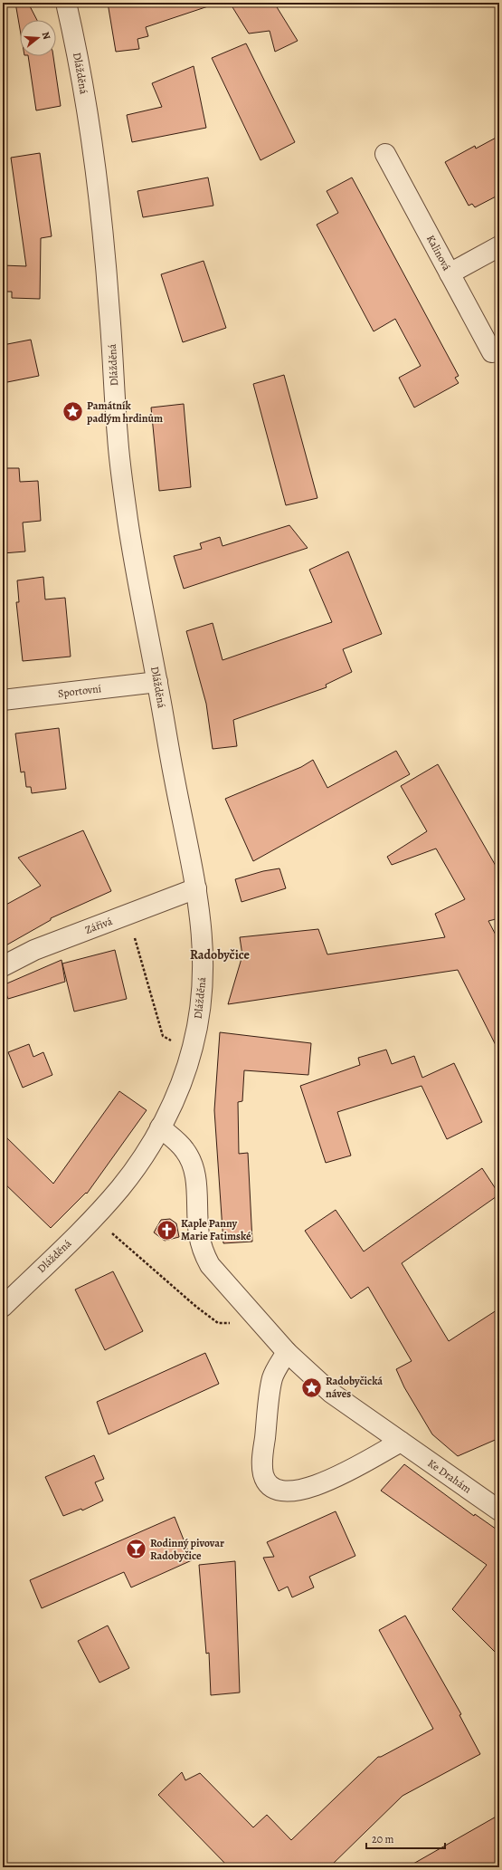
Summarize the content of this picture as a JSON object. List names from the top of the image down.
{
  "streets": {
    "street": [
      "Dlážděná",
      "Kalinová",
      "Sportovní",
      "Zářivá",
      "Ke Drahám"
    ]
  },
  "crossings": [
    ["Dlážděná", "Sportovní"],
    ["Dlážděná", "Zářivá"]
  ],
  "districts": ["Radobyčice"],
  "places": {
    "place": ["Památník padlým hrdinům", "Radobyčická náves"],
    "church": ["Kaple Panny Marie Fatimské"],
    "bar": ["Rodinný pivovar Radobyčice"]
  },
  "scale_bar": "20 m",
  "north": "right"
}
